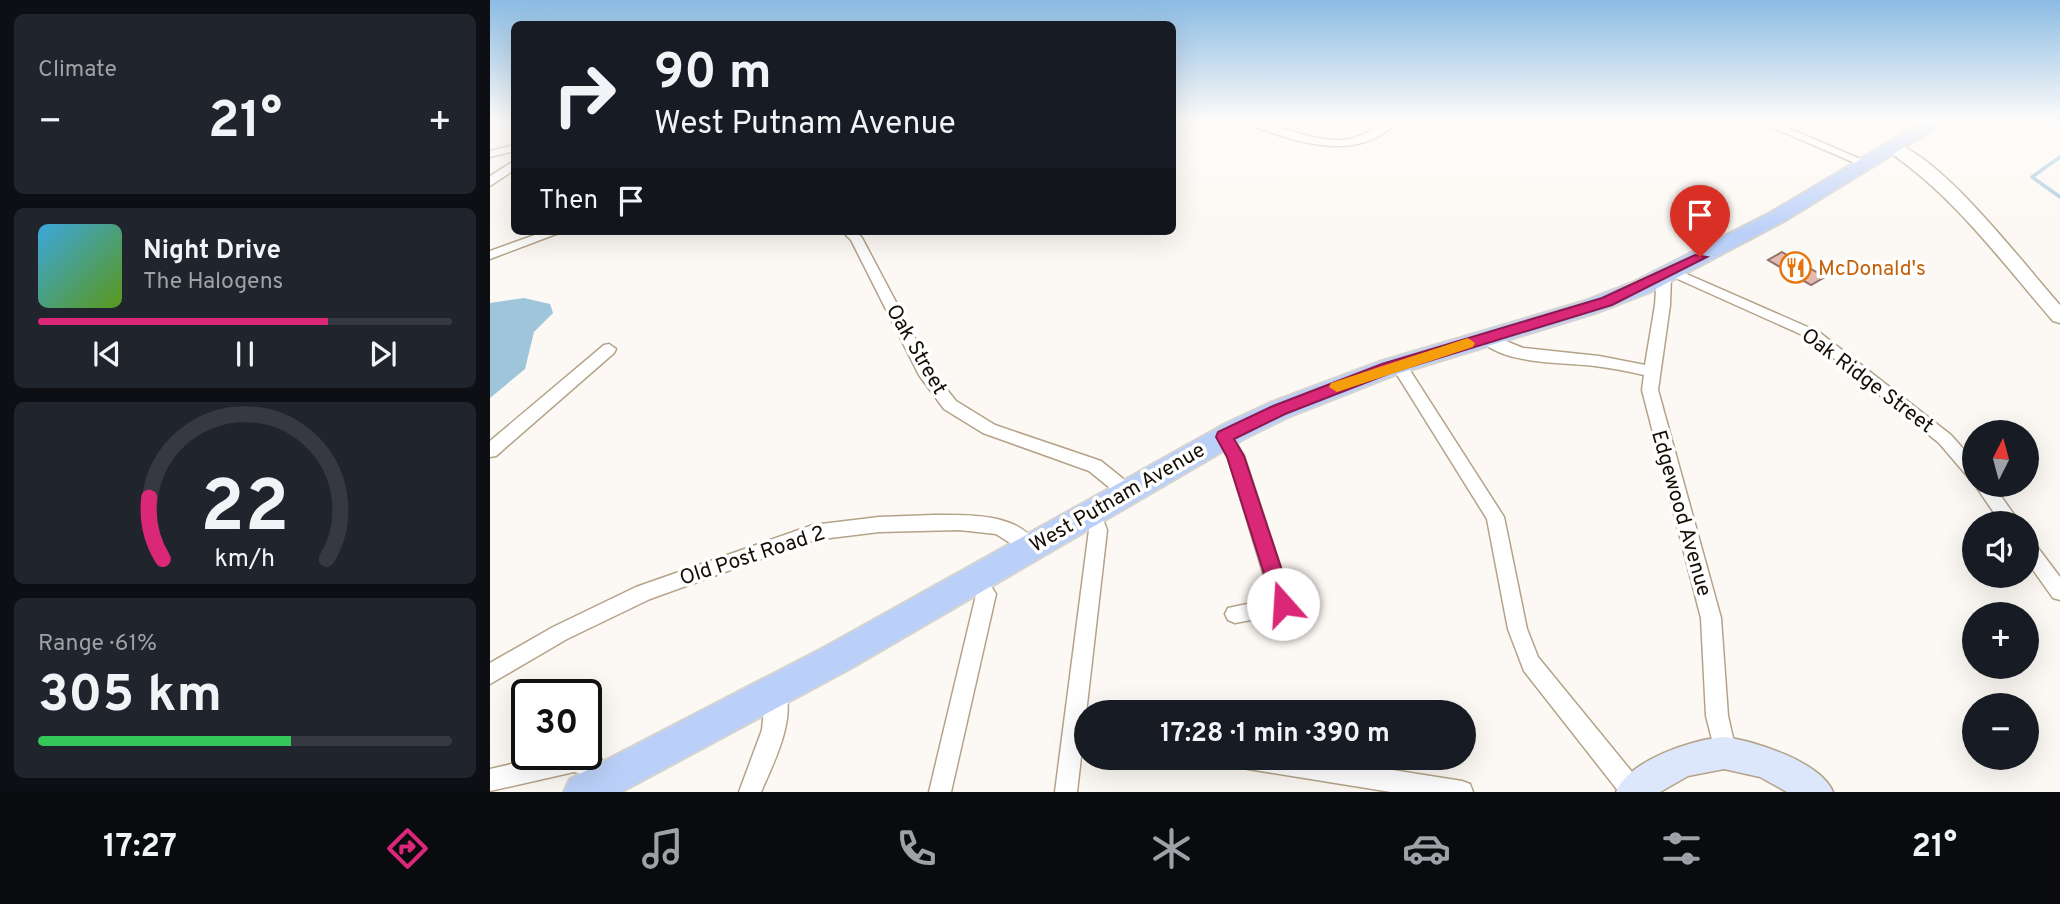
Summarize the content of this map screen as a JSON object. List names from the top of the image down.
{
  "streets": {
    "main road": ["West Putnam Avenue"],
    "street": [
      "Oak Street",
      "Oak Ridge Street",
      "Edgewood Avenue",
      "Old Post Road 2"
    ]
  },
  "crossings": [
    ["Oak Street", "West Putnam Avenue"],
    ["Oak Ridge Street", "West Putnam Avenue"],
    ["Oak Ridge Street", "Edgewood Avenue"],
    ["West Putnam Avenue", "Edgewood Avenue"],
    ["West Putnam Avenue", "Old Post Road 2"]
  ],
  "places": {
    "restaurant": ["McDonald's"]
  },
  "north": "top",
  "page": {
    "tile": [
      "Climate",
      ["Range · 61%", "305 km"]
    ],
    "turn": ["90 m", "West Putnam Avenue"],
    "heat": ["−", "21°", "+"],
    "then": "Then",
    "song": ["Night Drive", "The Halogens"],
    "map_buttons": ["+", "−"],
    "limit": "30",
    "trip": "17:28 · 1 min · 390 m",
    "tabs": ["17:27", "21°"],
    "gauge": ["22", "km/h"]
  }
}
